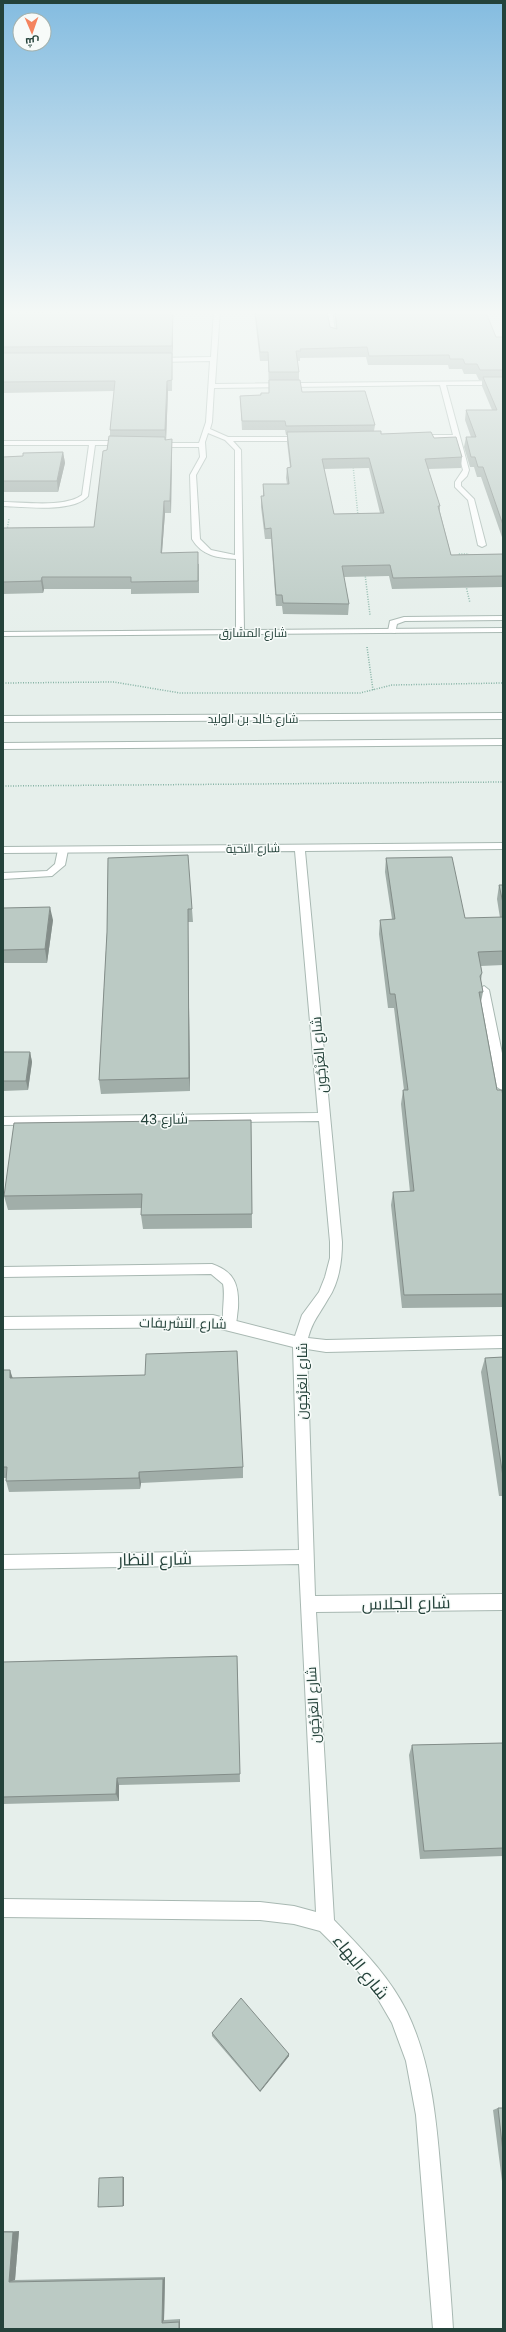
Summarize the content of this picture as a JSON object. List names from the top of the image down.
{
  "streets": {
    "street": [
      "شارع المشارق",
      "شارع خالِد بن الوليد",
      "شارع التحية",
      "شارع العَرْجُون",
      "شارع 43",
      "شارع التشريفات",
      "شارع النظار",
      "شارع الجلاس",
      "شارع البهاء"
    ]
  },
  "crossings": [
    ["شارع التحية", "شارع العَرْجُون"],
    ["شارع العَرْجُون", "شارع 43"],
    ["شارع العَرْجُون", "شارع التشريفات"],
    ["شارع العَرْجُون", "شارع النظار"],
    ["شارع العَرْجُون", "شارع الجلاس"],
    ["شارع العَرْجُون", "شارع البهاء"]
  ],
  "north": "bottom"
}
